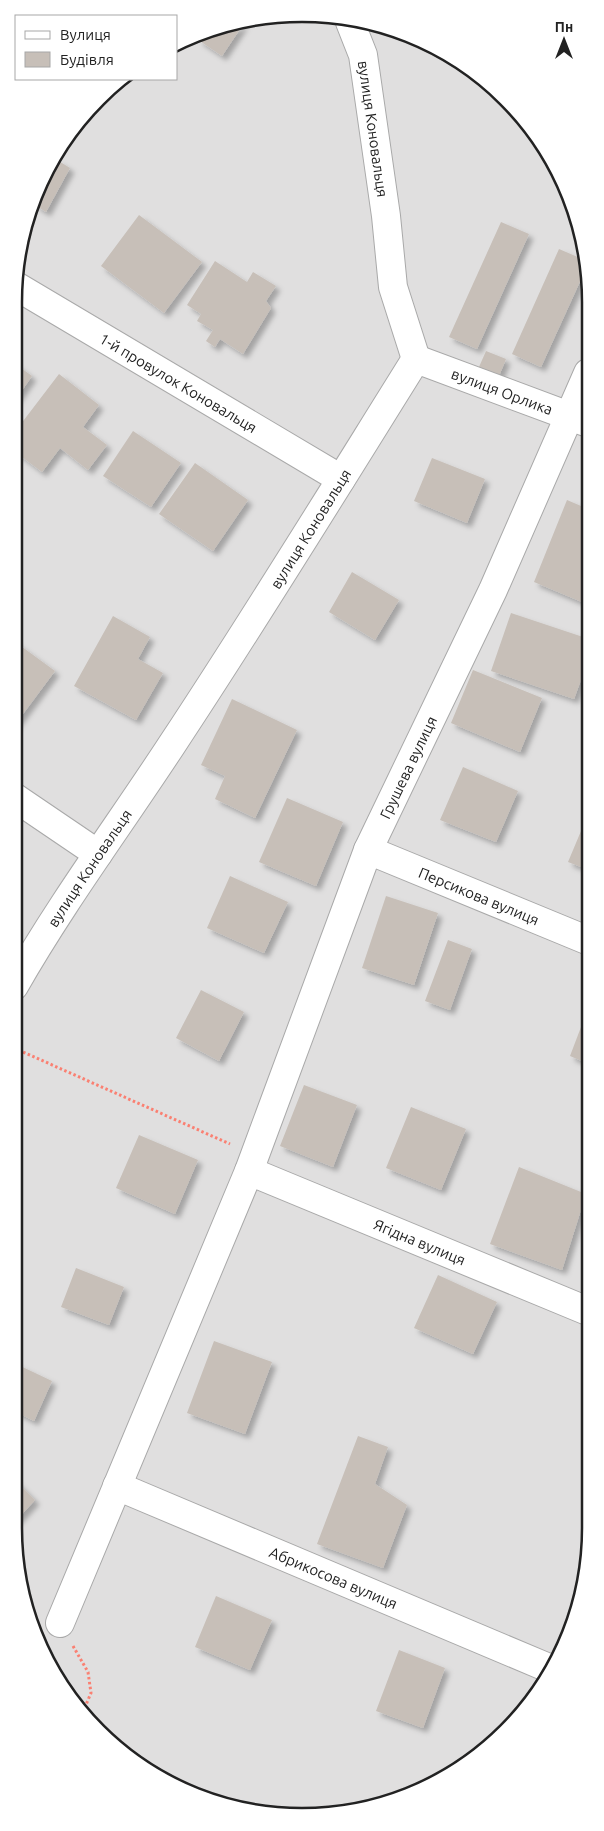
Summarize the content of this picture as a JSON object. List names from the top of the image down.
{
  "streets": {
    "street": [
      "вулиця Коновальця",
      "1-й провулок Коновальця",
      "вулиця Орлика",
      "Грушева вулиця",
      "Персикова вулиця",
      "Ягідна вулиця",
      "Абрикосова вулиця"
    ]
  },
  "crossings": [
    ["вулиця Коновальця", "1-й провулок Коновальця"],
    ["вулиця Коновальця", "вулиця Орлика"],
    ["вулиця Орлика", "Грушева вулиця"],
    ["Грушева вулиця", "Персикова вулиця"],
    ["Грушева вулиця", "Ягідна вулиця"],
    ["Грушева вулиця", "Абрикосова вулиця"]
  ],
  "legend": ["Вулиця", "Будівля"],
  "north": "top"
}
